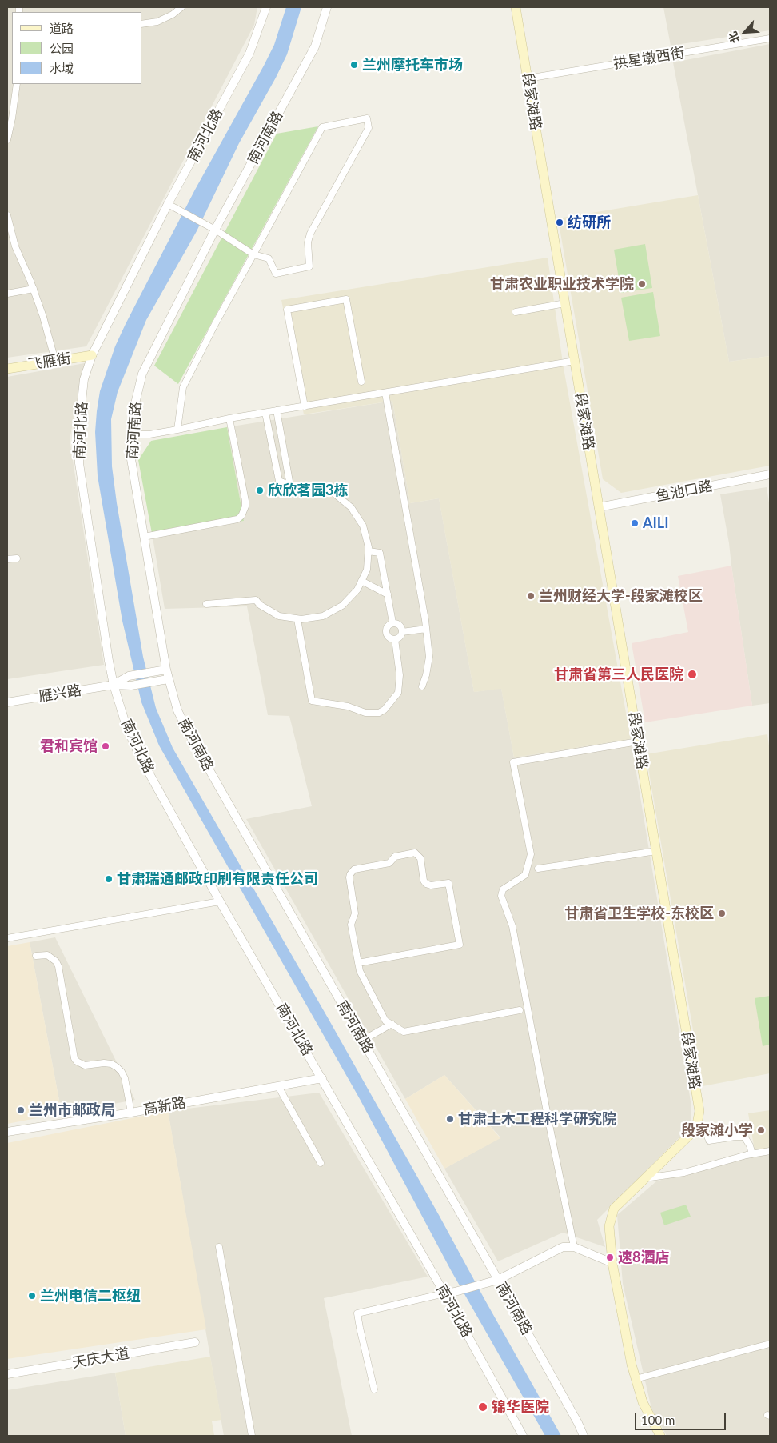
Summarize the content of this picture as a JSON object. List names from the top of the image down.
{
  "streets": {
    "main road": ["段家滩路", "飞雁街"],
    "street": [
      "拱星墩西街",
      "南河北路",
      "南河南路",
      "鱼池口路",
      "雁兴路",
      "高新路",
      "天庆大道"
    ]
  },
  "crossings": [
    ["拱星墩西街", "段家滩路"],
    ["段家滩路", "鱼池口路"],
    ["南河北路", "飞雁街"],
    ["南河北路", "雁兴路"],
    ["南河北路", "高新路"]
  ],
  "places": [
    "兰州摩托车市场",
    "纺研所",
    "甘肃农业职业技术学院",
    "欣欣茗园3栋",
    "AILI",
    "兰州财经大学-段家滩校区",
    "甘肃省第三人民医院",
    "君和宾馆",
    "甘肃瑞通邮政印刷有限责任公司",
    "甘肃省卫生学校-东校区",
    "兰州市邮政局",
    "甘肃土木工程科学研究院",
    "段家滩小学",
    "速8酒店",
    "兰州电信二枢纽",
    "锦华医院"
  ],
  "legend": ["道路", "公园", "水域"],
  "scale_bar": "100 m",
  "north": "bottom left"
}
